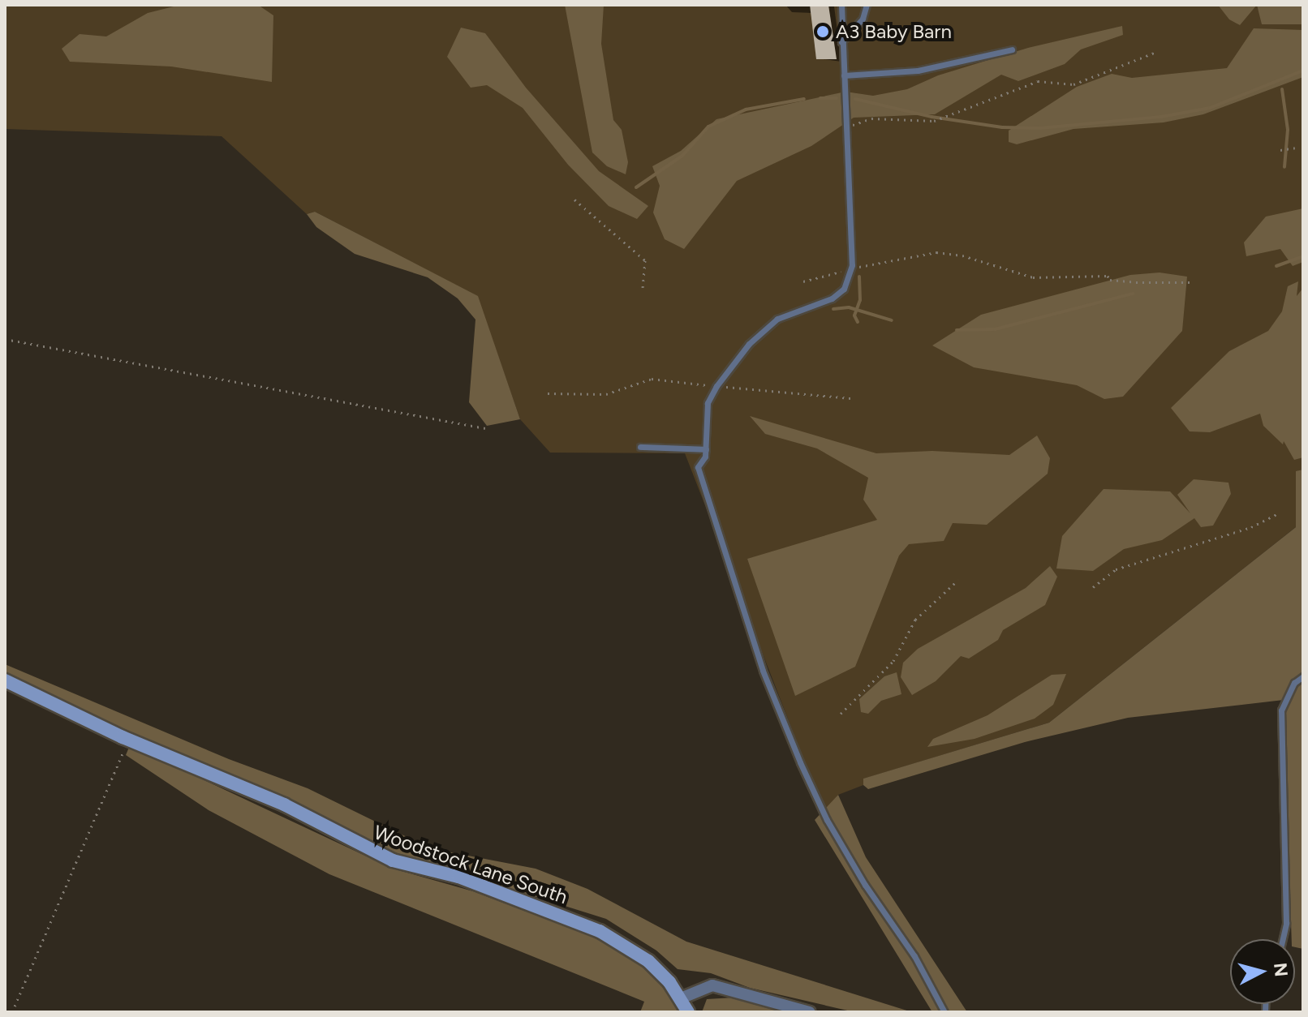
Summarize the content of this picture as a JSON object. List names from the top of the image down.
{
  "streets": {
    "street": ["Woodstock Lane South"]
  },
  "places": ["A3 Baby Barn"],
  "north": "right"
}
